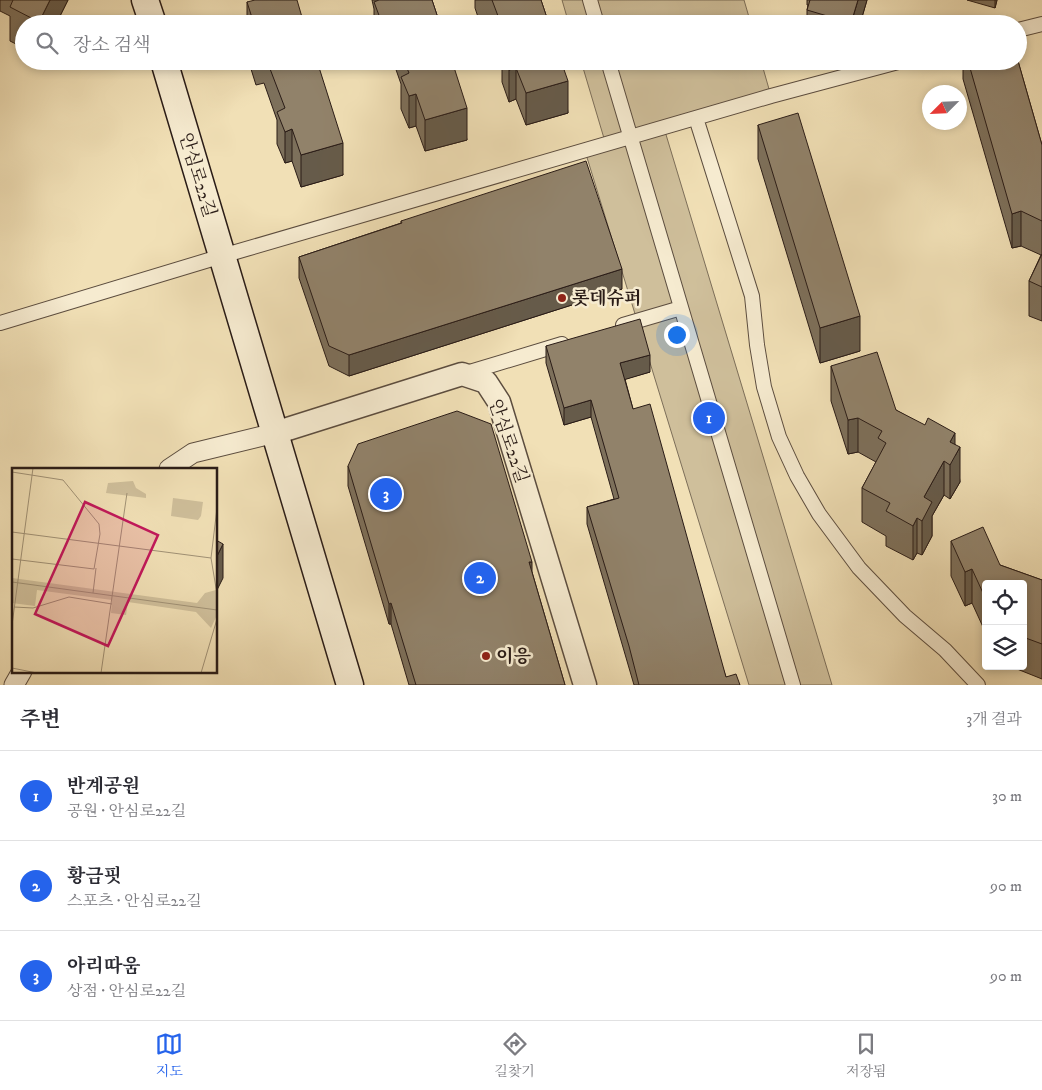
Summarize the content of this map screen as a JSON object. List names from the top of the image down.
{
  "streets": {
    "main road": ["안심로22길"]
  },
  "places": ["롯데슈퍼", "이응"],
  "north": "bottom left",
  "page": {
    "search": "장소 검색",
    "pins": ["1", "3", "2"],
    "heading": ["주변", "3개 결과"],
    "list": [
      {
        "mark": "1",
        "name": "반계공원",
        "note": "공원 · 안심로22길",
        "value": "30 m"
      },
      {
        "mark": "2",
        "name": "황금핏",
        "note": "스포츠 · 안심로22길",
        "value": "90 m"
      },
      {
        "mark": "3",
        "name": "아리따움",
        "note": "상점 · 안심로22길",
        "value": "90 m"
      }
    ],
    "nav": ["지도", "길찾기", "저장됨"]
  }
}
